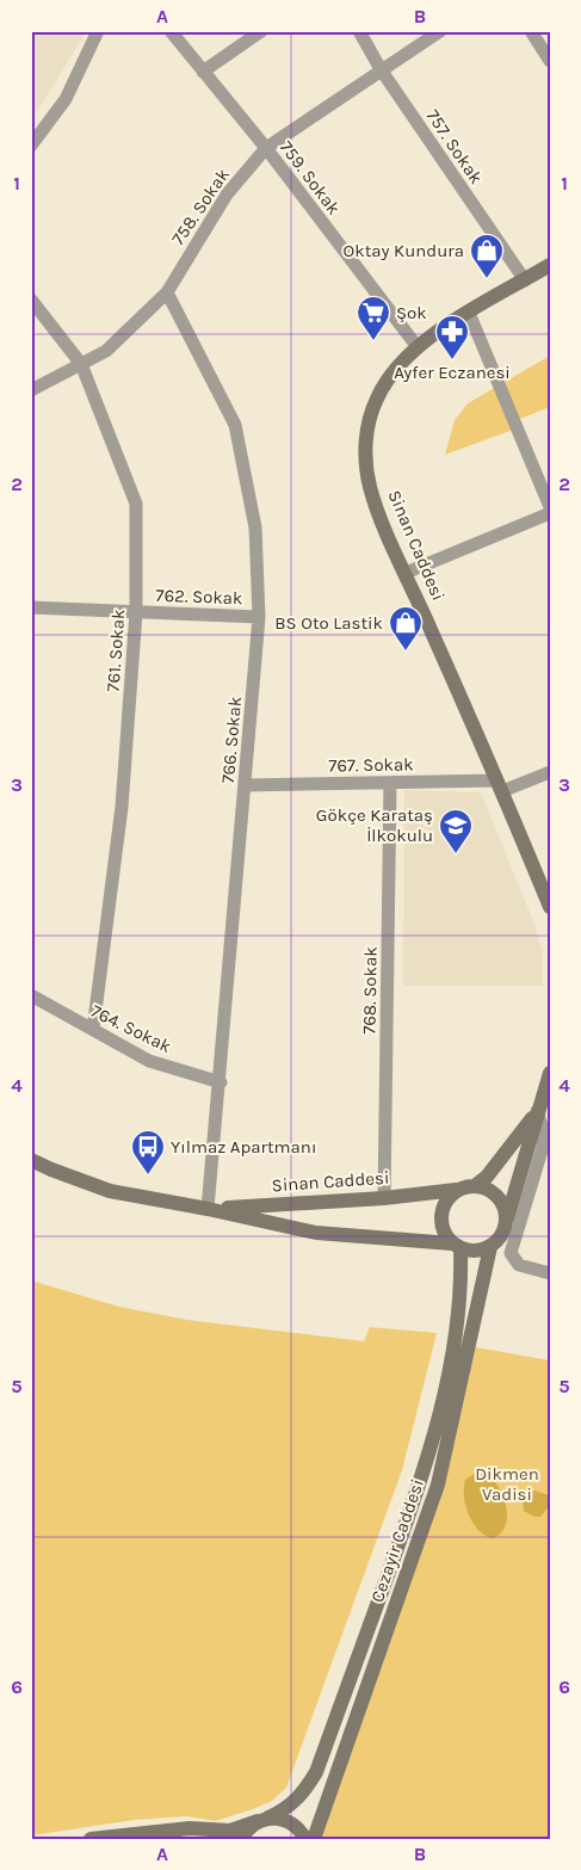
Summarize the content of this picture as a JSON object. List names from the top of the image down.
{
  "streets": {
    "main road": ["Sinan Caddesi", "Cezayir Caddesi"],
    "street": [
      "757. Sokak",
      "759. Sokak",
      "758. Sokak",
      "762. Sokak",
      "761. Sokak",
      "766. Sokak",
      "767. Sokak",
      "768. Sokak",
      "764. Sokak"
    ]
  },
  "crossings": [
    ["757. Sokak", "758. Sokak"],
    ["757. Sokak", "Sinan Caddesi"],
    ["759. Sokak", "758. Sokak"],
    ["759. Sokak", "Sinan Caddesi"],
    ["758. Sokak", "761. Sokak"],
    ["758. Sokak", "766. Sokak"],
    ["Sinan Caddesi", "766. Sokak"],
    ["Sinan Caddesi", "767. Sokak"],
    ["Sinan Caddesi", "768. Sokak"],
    ["Sinan Caddesi", "Cezayir Caddesi"],
    ["762. Sokak", "761. Sokak"],
    ["762. Sokak", "766. Sokak"],
    ["761. Sokak", "764. Sokak"],
    ["766. Sokak", "767. Sokak"],
    ["766. Sokak", "764. Sokak"],
    ["767. Sokak", "768. Sokak"]
  ],
  "parks": ["Dikmen Vadisi"],
  "places": {
    "shop": ["Oktay Kundura", "BS Oto Lastik"],
    "supermarket": ["Şok"],
    "pharmacy": ["Ayfer Eczanesi"],
    "school or university": ["Gökçe Karataş İlkokulu"],
    "bus stop": ["Yılmaz Apartmanı"]
  },
  "grid": {
    "columns": ["A", "B"],
    "rows": [
      "1",
      "2",
      "3",
      "4",
      "5",
      "6"
    ]
  }
}
